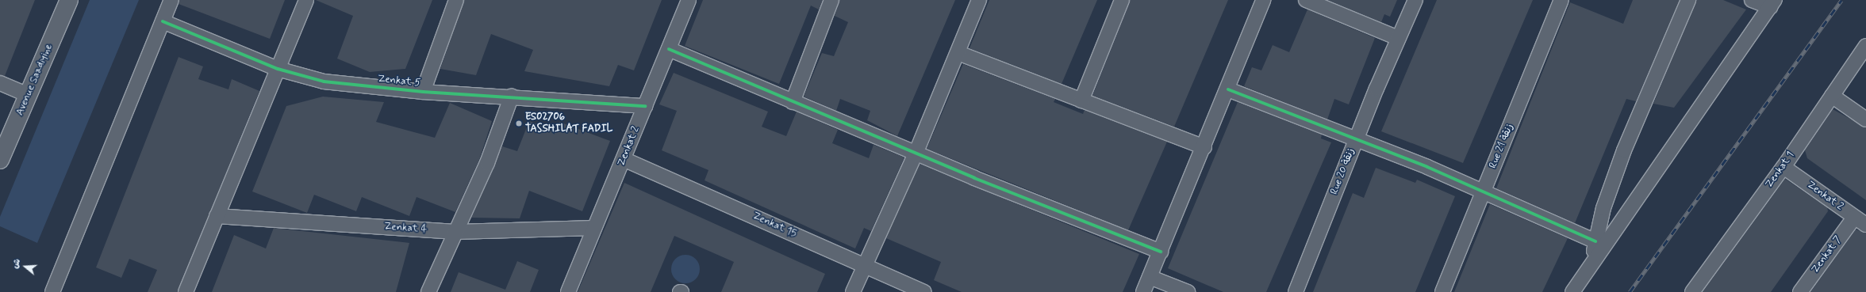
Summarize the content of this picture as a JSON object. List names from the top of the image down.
{
  "streets": {
    "main road": ["Avenue Saadiyine"],
    "street": [
      "Zenkat 5",
      "Zenkat 2",
      "Rue 21 زنقة",
      "Zenkat 1",
      "Rue 20 زنقة",
      "Zenkat 15",
      "Zenkat 4",
      "Zenkat 7"
    ]
  },
  "crossings": [
    ["Zenkat 5", "Zenkat 2"],
    ["Zenkat 2", "Zenkat 1"],
    ["Zenkat 2", "Zenkat 15"],
    ["Zenkat 2", "Zenkat 4"],
    ["Zenkat 2", "Zenkat 7"]
  ],
  "places": ["ES02706 TASSHILAT FADIL"],
  "north": "left"
}
